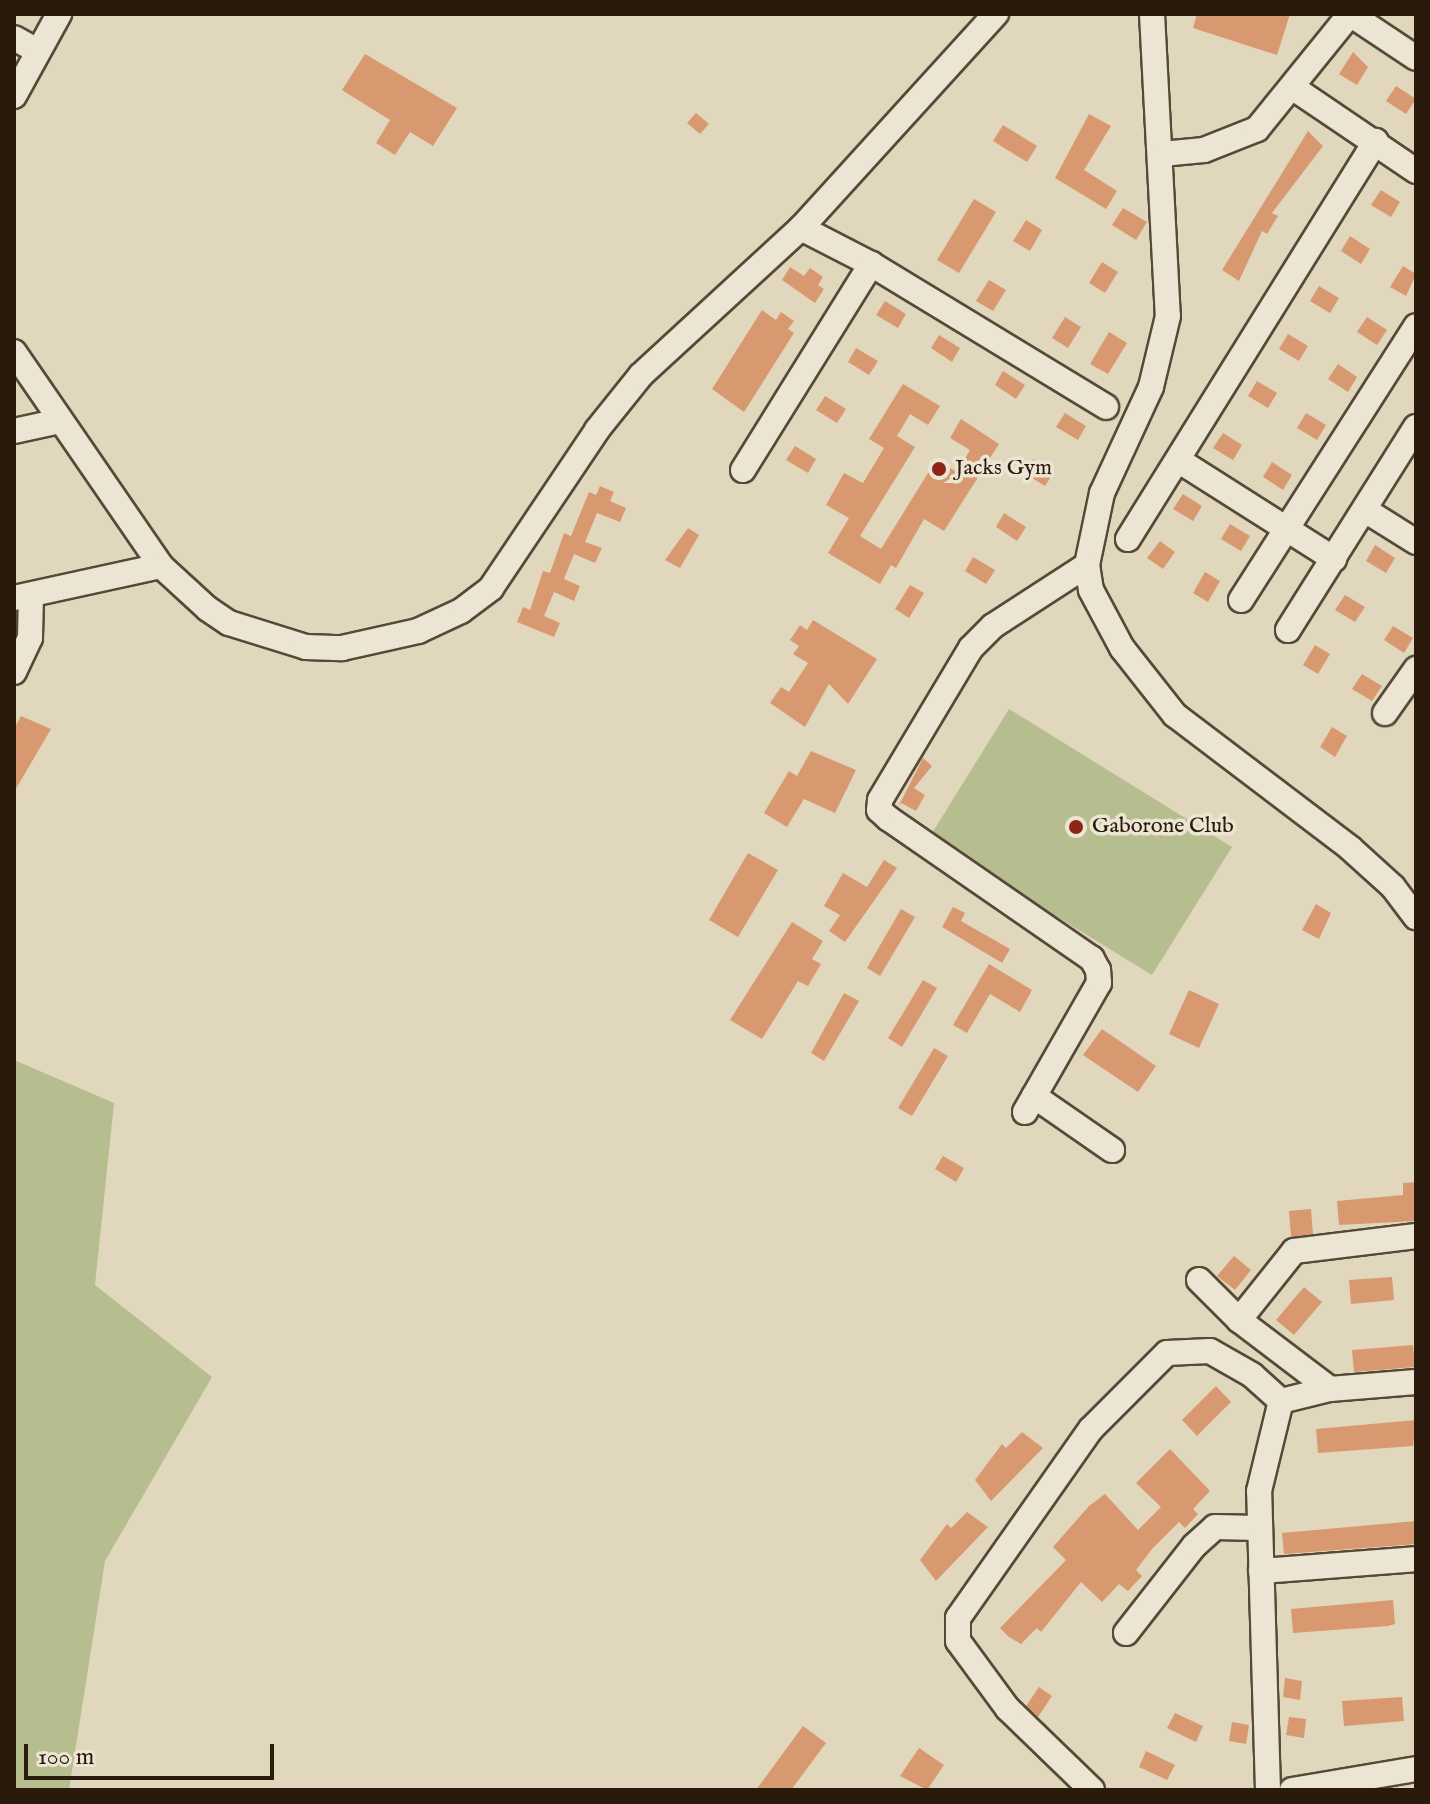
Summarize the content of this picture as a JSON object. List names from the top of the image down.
{
  "places": ["Jacks Gym", "Gaborone Club"],
  "scale_bar": "100 m"
}
